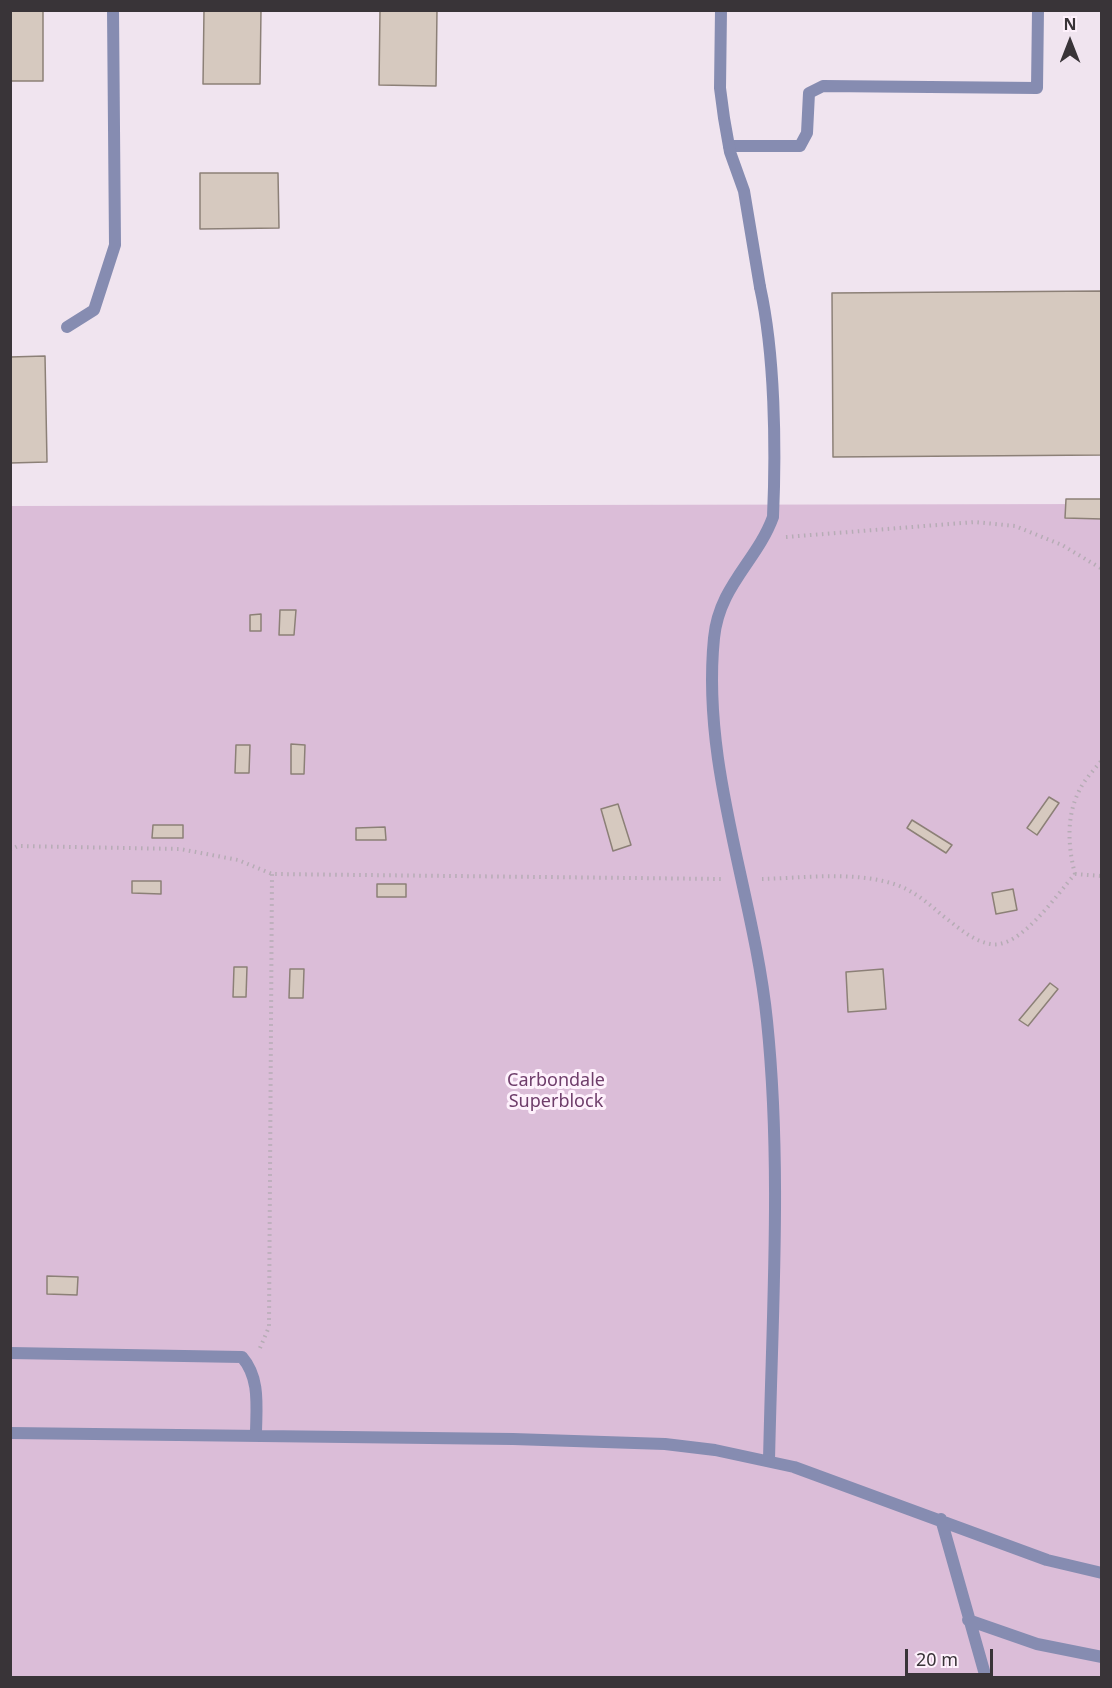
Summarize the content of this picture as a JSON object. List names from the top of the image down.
{
  "parks": ["Carbondale Superblock"],
  "scale_bar": "20 m",
  "north": "top"
}
